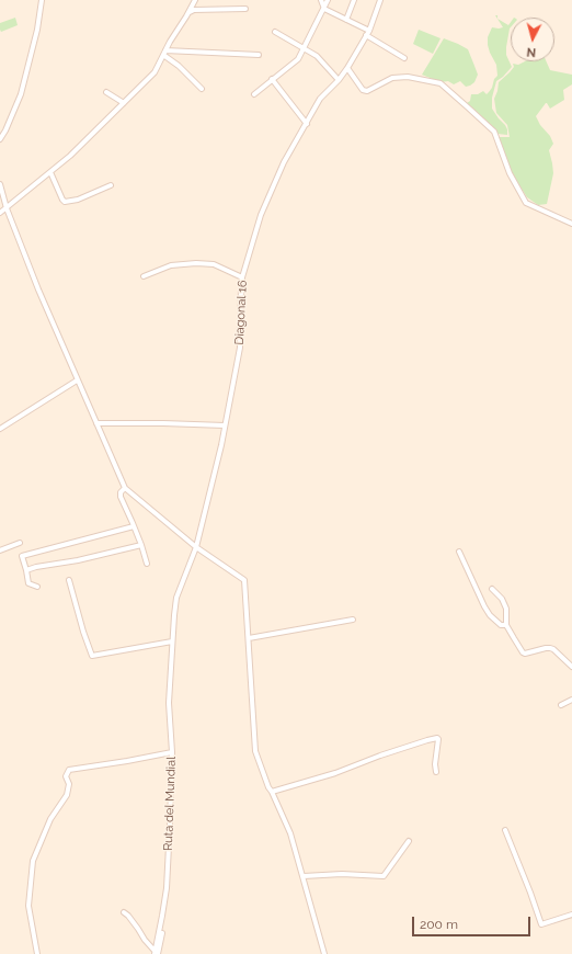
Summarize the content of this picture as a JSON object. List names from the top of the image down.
{
  "streets": {
    "street": ["Diagonal 16", "Ruta del Mundial"]
  },
  "crossings": [
    ["Diagonal 16", "Ruta del Mundial"]
  ],
  "scale_bar": "200 m",
  "north": "bottom"
}
